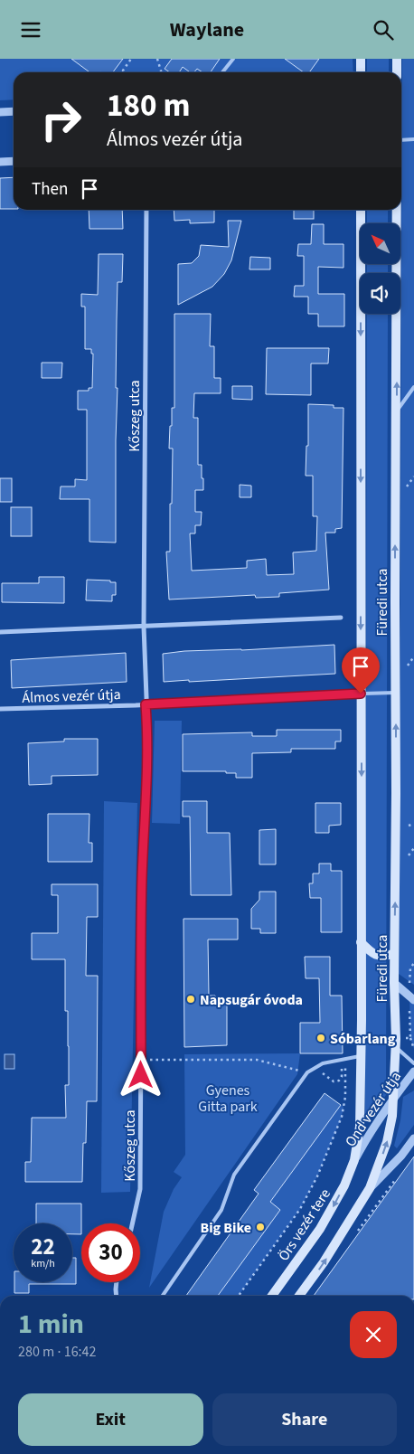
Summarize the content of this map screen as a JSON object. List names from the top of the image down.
{
  "streets": {
    "main road": ["Füredi utca", "Örs vezér tere"],
    "street": ["Kőszeg utca", "Álmos vezér útja", "Ond vezér útja"]
  },
  "crossings": [
    ["Kőszeg utca", "Álmos vezér útja"],
    ["Füredi utca", "Álmos vezér útja"],
    ["Füredi utca", "Ond vezér útja"],
    ["Füredi utca", "Örs vezér tere"],
    ["Ond vezér útja", "Örs vezér tere"]
  ],
  "parks": ["Gyenes Gitta park"],
  "places": ["Napsugár óvoda", "Sóbarlang", "Big Bike"],
  "north": "top left",
  "page": {
    "header": "Waylane",
    "turn": ["180 m", "Álmos vezér útja"],
    "then": "Then",
    "speed": "22 km/h",
    "limit": "30",
    "heading": ["1 min", "280 m · 16:42"],
    "buttons": ["Exit", "Share"]
  }
}
